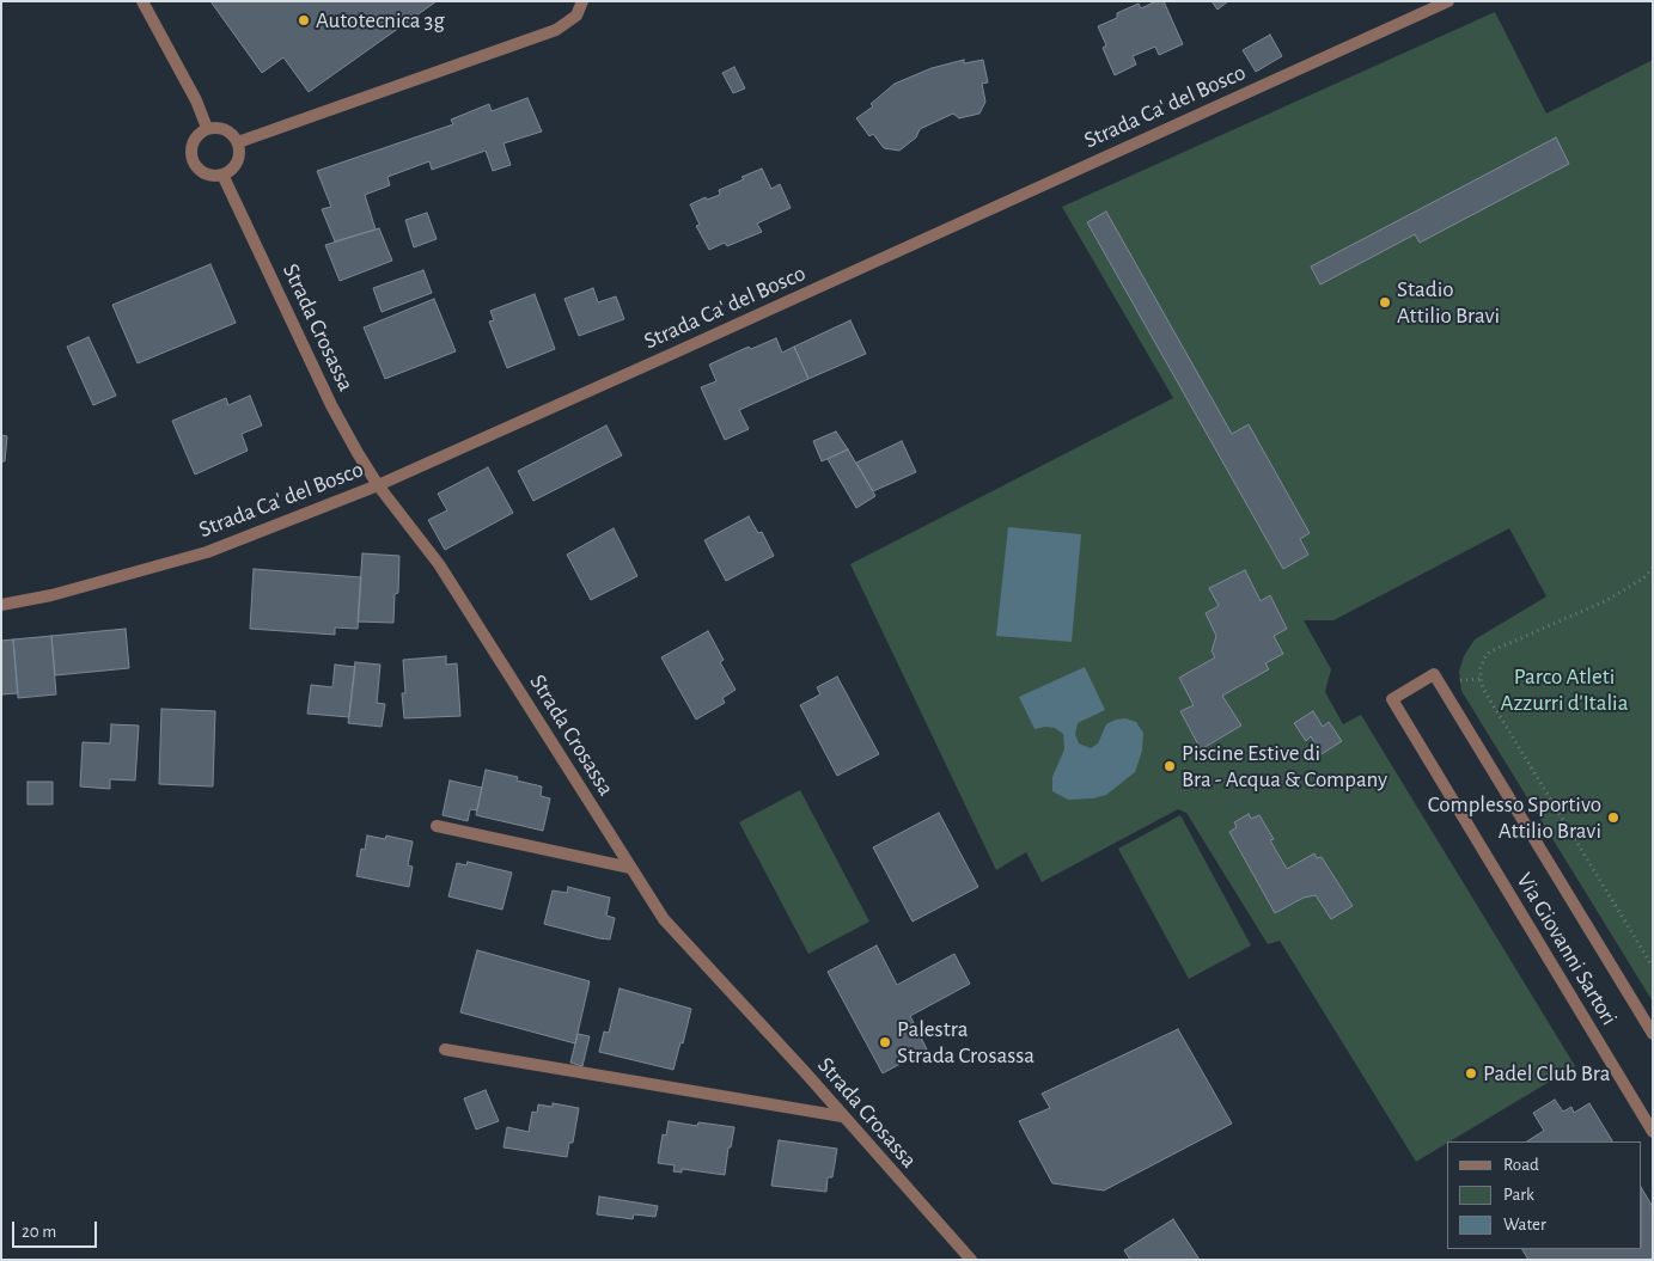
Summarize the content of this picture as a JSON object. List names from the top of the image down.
{
  "streets": {
    "street": ["Strada Ca' del Bosco", "Strada Crosassa", "Via Giovanni Sartori"]
  },
  "crossings": [
    ["Strada Ca' del Bosco", "Strada Crosassa"]
  ],
  "parks": ["Parco Atleti Azzurri d'Italia"],
  "places": [
    "Autotecnica 3g",
    "Stadio Attilio Bravi",
    "Piscine Estive di Bra - Acqua & Company",
    "Complesso Sportivo Attilio Bravi",
    "Palestra Strada Crosassa",
    "Padel Club Bra"
  ],
  "legend": ["Road", "Park", "Water"],
  "scale_bar": "20 m"
}
